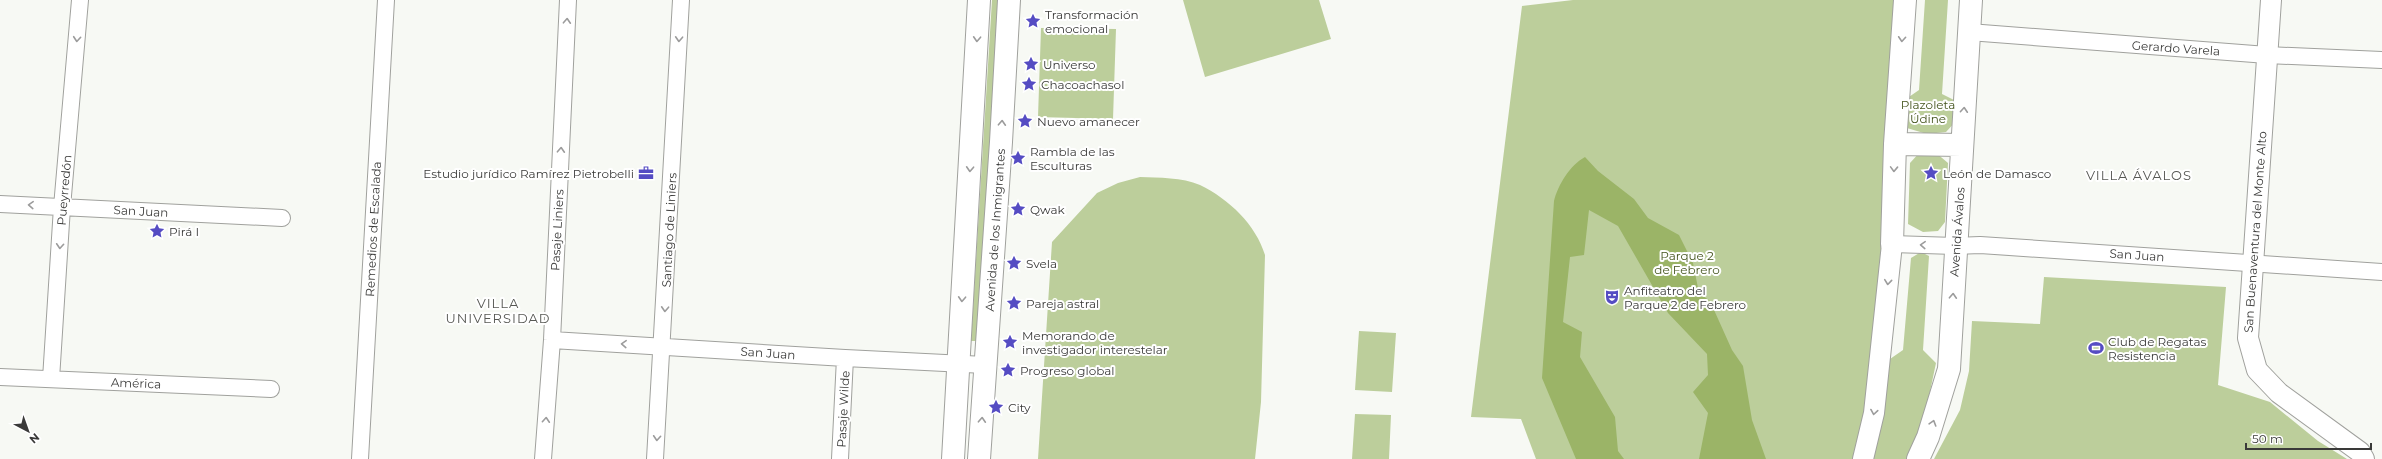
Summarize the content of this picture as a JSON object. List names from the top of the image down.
{
  "streets": {
    "main road": ["Avenida de los Inmigrantes", "Avenida Ávalos"],
    "street": [
      "Gerardo Varela",
      "Pueyrredón",
      "San Juan",
      "Remedios de Escalada",
      "Pasaje Liniers",
      "Santiago de Liniers",
      "San Buenaventura del Monte Alto",
      "América",
      "Pasaje Wilde"
    ]
  },
  "crossings": [
    ["Gerardo Varela", "Avenida Ávalos"],
    ["Gerardo Varela", "San Buenaventura del Monte Alto"],
    ["Pueyrredón", "San Juan"],
    ["Pueyrredón", "América"],
    ["San Juan", "Pasaje Liniers"],
    ["San Juan", "Santiago de Liniers"],
    ["San Juan", "Avenida de los Inmigrantes"],
    ["San Juan", "Avenida Ávalos"],
    ["San Juan", "San Buenaventura del Monte Alto"],
    ["San Juan", "Pasaje Wilde"]
  ],
  "one_way": ["Pueyrredón", "Pasaje Liniers", "Santiago de Liniers"],
  "districts": ["VILLA ÁVALOS", "VILLA UNIVERSIDAD"],
  "parks": ["Plazoleta Údine", "Parque 2 de Febrero"],
  "places": {
    "place": [
      "Transformación emocional",
      "Universo",
      "Chacoachasol",
      "Nuevo amanecer",
      "Rambla de las Esculturas",
      "León de Damasco",
      "Qwak",
      "Pirá I",
      "Svela",
      "Pareja astral",
      "Memorando de investigador interestelar",
      "Progreso global",
      "City"
    ],
    "office": ["Estudio jurídico Ramírez Pietrobelli"],
    "theatre": ["Anfiteatro del Parque 2 de Febrero"],
    "sports": ["Club de Regatas Resistencia"]
  },
  "scale_bar": "50 m",
  "north": "bottom right"
}
